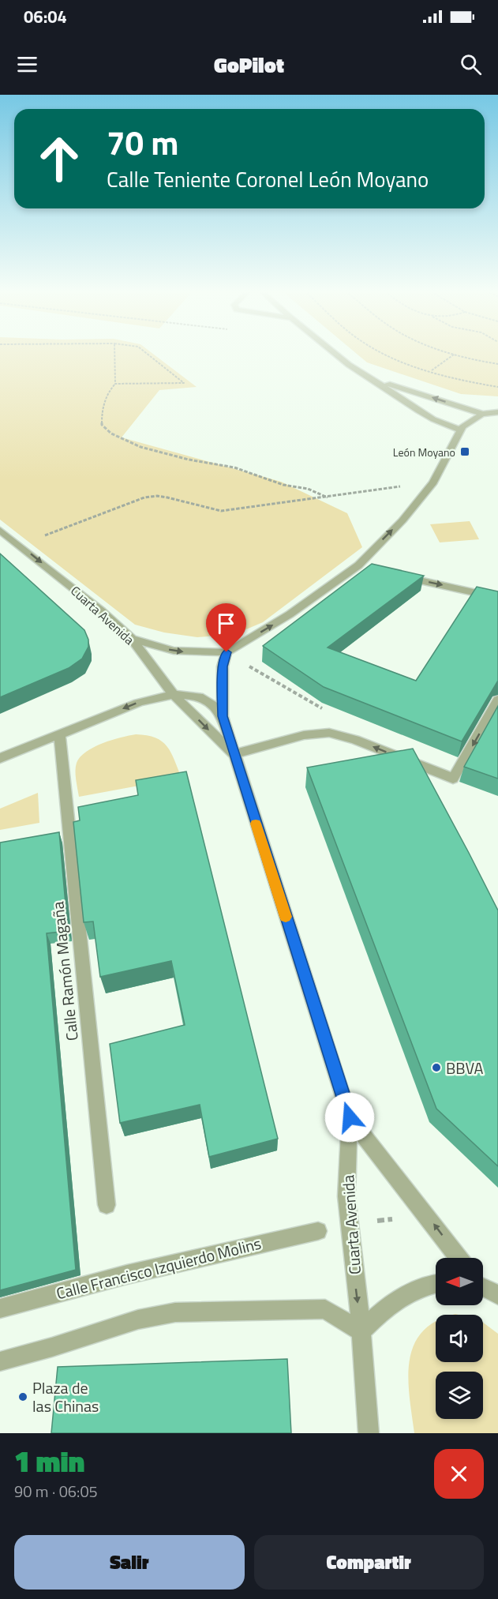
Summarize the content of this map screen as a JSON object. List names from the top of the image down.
{
  "streets": {
    "street": ["Cuarta Avenida", "Calle Ramón Magaña", "Calle Francisco Izquierdo Molins"]
  },
  "places": {
    "transit": ["León Moyano"],
    "other": ["BBVA", "Plaza de las Chinas"]
  },
  "north": "left",
  "page": {
    "status": "06:04",
    "header": "GoPilot",
    "turn": ["70 m", "Calle Teniente Coronel León Moyano"],
    "heading": ["1 min", "90 m · 06:05"],
    "buttons": ["Salir", "Compartir"]
  }
}
